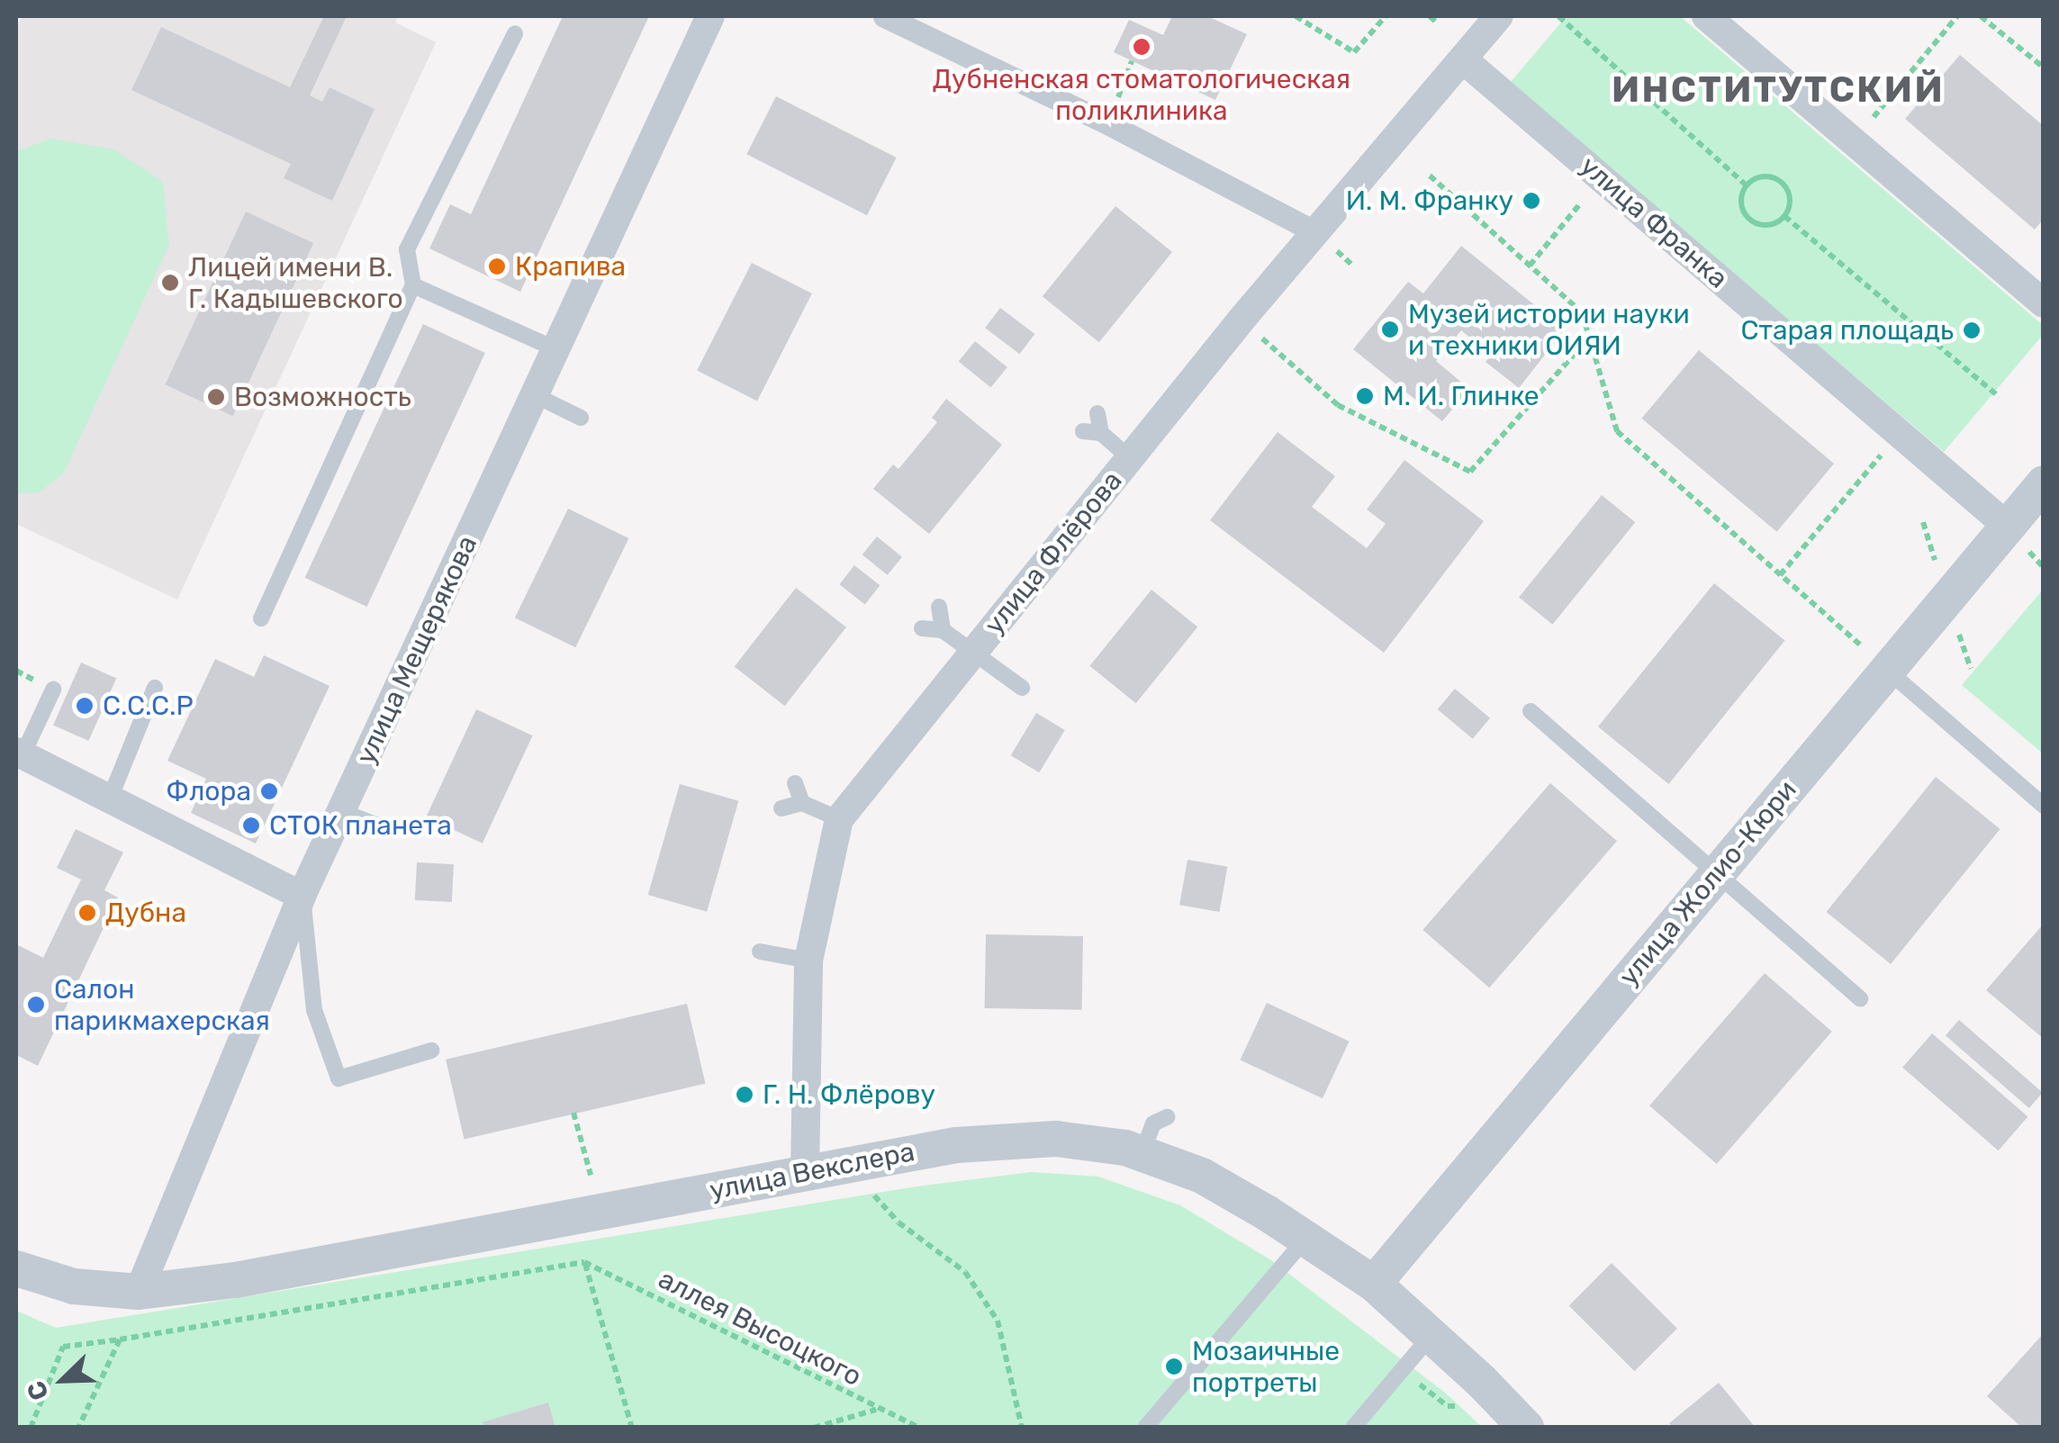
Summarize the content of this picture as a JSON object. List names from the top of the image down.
{
  "streets": {
    "street": [
      "улица Франка",
      "улица Флёрова",
      "улица Мещерякова",
      "улица Жолио-Кюри",
      "улица Векслера"
    ],
    "path": ["аллея Высоцкого"]
  },
  "crossings": [
    ["улица Франка", "улица Флёрова"],
    ["улица Франка", "улица Жолио-Кюри"],
    ["улица Флёрова", "улица Векслера"],
    ["улица Мещерякова", "улица Векслера"],
    ["улица Жолио-Кюри", "улица Векслера"]
  ],
  "districts": ["ИНСТИТУТСКИЙ"],
  "places": [
    "Дубненская стоматологическая поликлиника",
    "И. М. Франку",
    "Крапива",
    "Лицей имени В. Г. Кадышевского",
    "Музей истории науки и техники ОИЯИ",
    "Старая площадь",
    "М. И. Глинке",
    "Возможность",
    "С.С.С.Р",
    "Флора",
    "СТОК планета",
    "Дубна",
    "Салон парикмахерская",
    "Г. Н. Флёрову",
    "Мозаичные портреты"
  ],
  "north": "bottom left"
}
